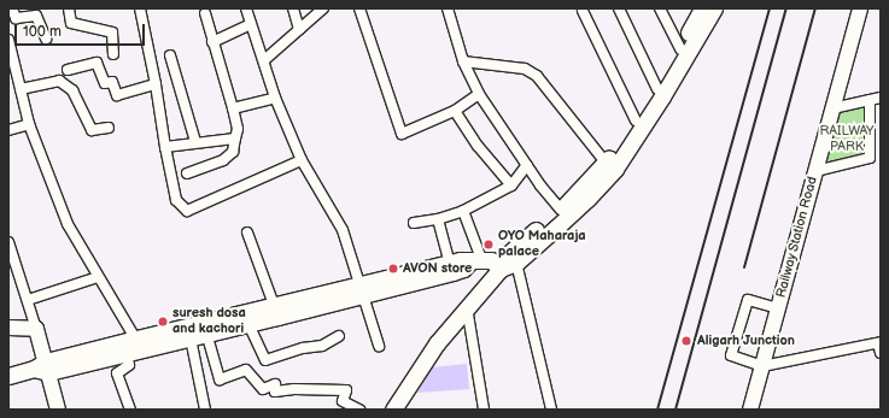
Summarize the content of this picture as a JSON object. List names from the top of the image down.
{
  "streets": {
    "street": ["Railway Station Road"]
  },
  "parks": ["RAILWAY PARK"],
  "places": [
    "OYO Maharaja palace",
    "AVON store",
    "suresh dosa and kachori",
    "Aligarh Junction"
  ],
  "scale_bar": "100 m"
}
